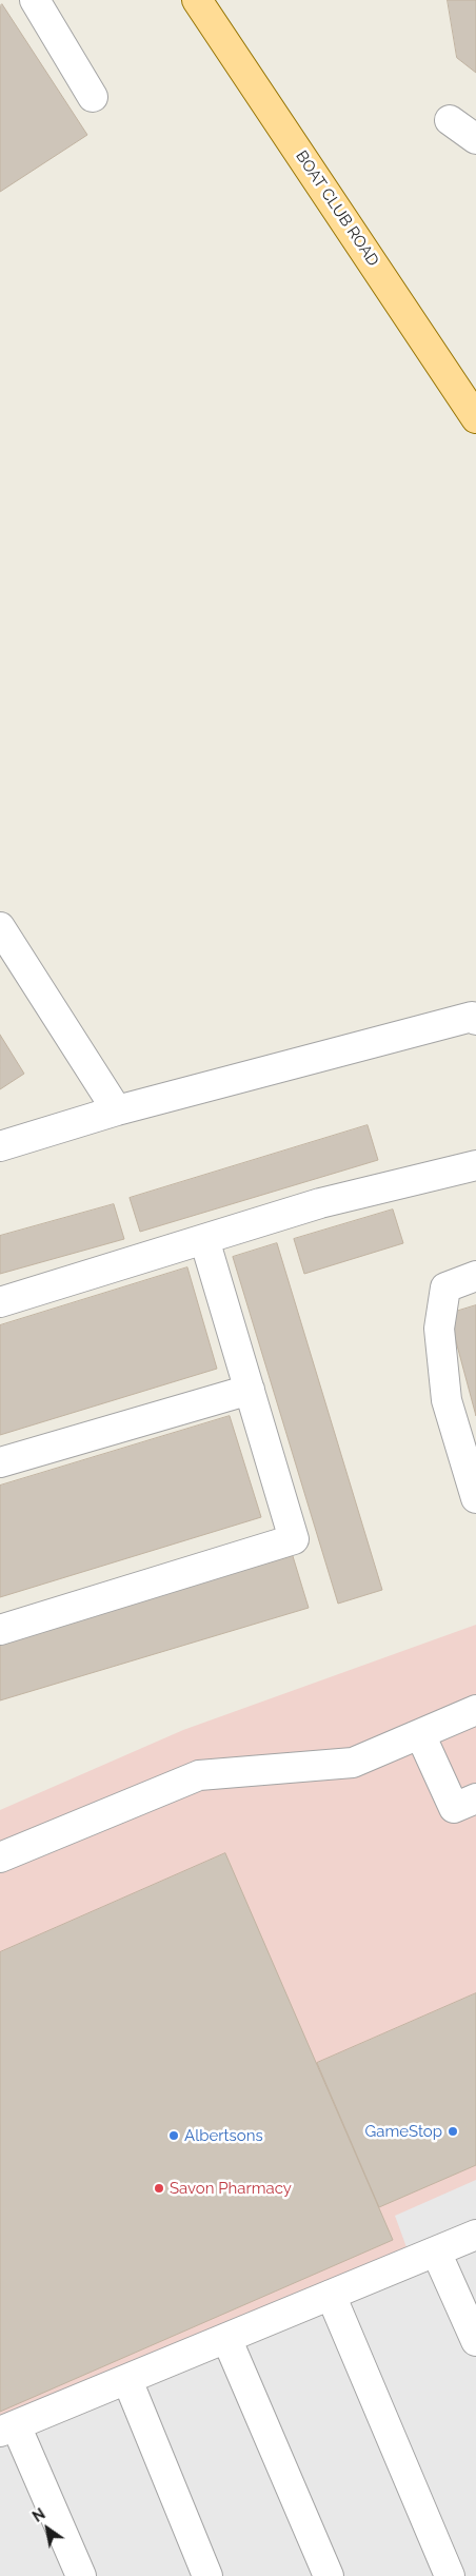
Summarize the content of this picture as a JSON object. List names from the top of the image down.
{
  "streets": {
    "main road": ["BOAT CLUB ROAD"]
  },
  "places": ["GameStop", "Albertsons", "Savon Pharmacy"],
  "north": "top left"
}
